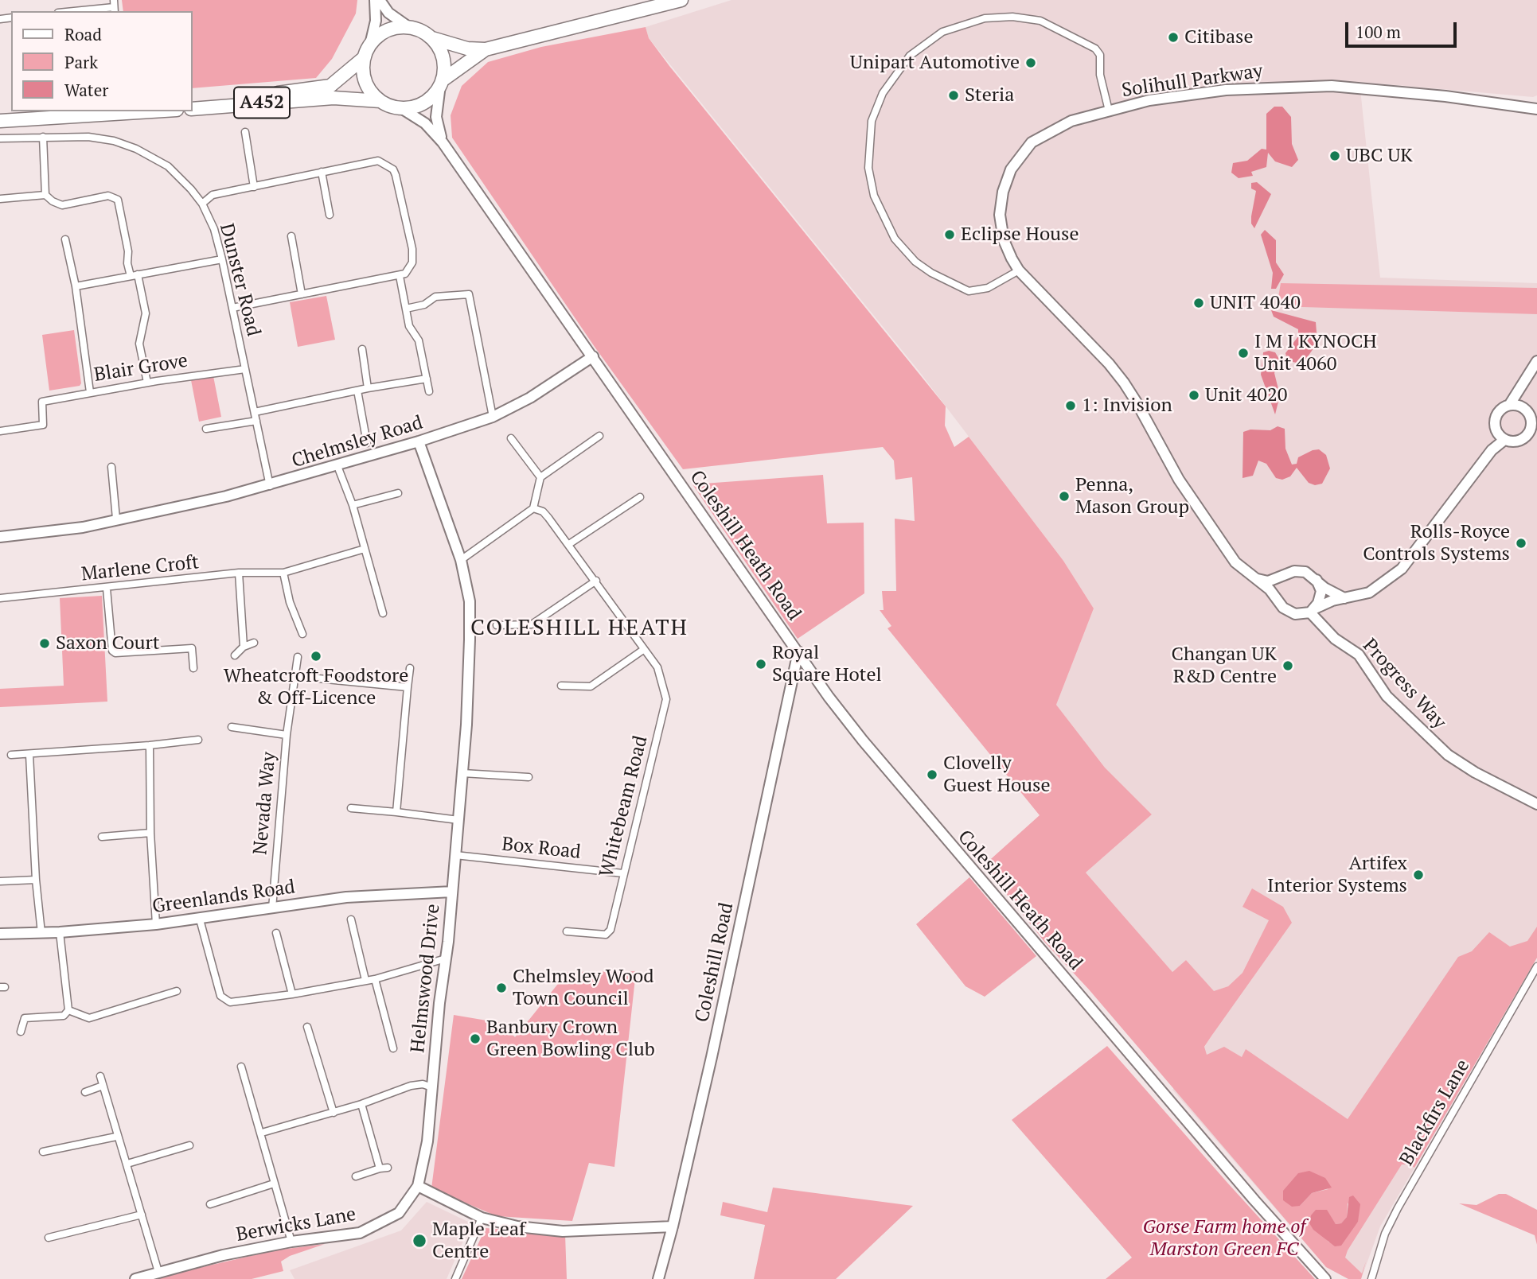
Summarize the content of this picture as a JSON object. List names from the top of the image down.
{
  "streets": {
    "highway": ["A452"],
    "street": [
      "Solihull Parkway",
      "Dunster Road",
      "Blair Grove",
      "Chelmsley Road",
      "Coleshill Heath Road",
      "Marlene Croft",
      "Progress Way",
      "Nevada Way",
      "Whitebeam Road",
      "Box Road",
      "Greenlands Road",
      "Coleshill Road",
      "Helmswood Drive",
      "Blackfirs Lane",
      "Berwicks Lane"
    ]
  },
  "crossings": [
    ["Solihull Parkway", "Progress Way"],
    ["A452", "Coleshill Heath Road"],
    ["Dunster Road", "Blair Grove"],
    ["Dunster Road", "Chelmsley Road"],
    ["Chelmsley Road", "Coleshill Heath Road"],
    ["Chelmsley Road", "Helmswood Drive"],
    ["Coleshill Heath Road", "Coleshill Road"],
    ["Nevada Way", "Greenlands Road"],
    ["Whitebeam Road", "Box Road"],
    ["Box Road", "Helmswood Drive"],
    ["Greenlands Road", "Helmswood Drive"],
    ["Helmswood Drive", "Berwicks Lane"]
  ],
  "districts": ["COLESHILL HEATH"],
  "parks": ["Gorse Farm home of Marston Green FC"],
  "places": [
    "Citibase",
    "Unipart Automotive",
    "Steria",
    "UBC UK",
    "Eclipse House",
    "UNIT 4040",
    "I M I KYNOCH Unit 4060",
    "Unit 4020",
    "1: Invision",
    "Penna, Mason Group",
    "Rolls-Royce Controls Systems",
    "Saxon Court",
    "Wheatcroft Foodstore & Off-Licence",
    "Royal Square Hotel",
    "Changan UK R&D Centre",
    "Clovelly Guest House",
    "Artifex Interior Systems",
    "Chelmsley Wood Town Council",
    "Banbury Crown Green Bowling Club",
    "Maple Leaf Centre"
  ],
  "legend": ["Road", "Park", "Water"],
  "scale_bar": "100 m"
}
